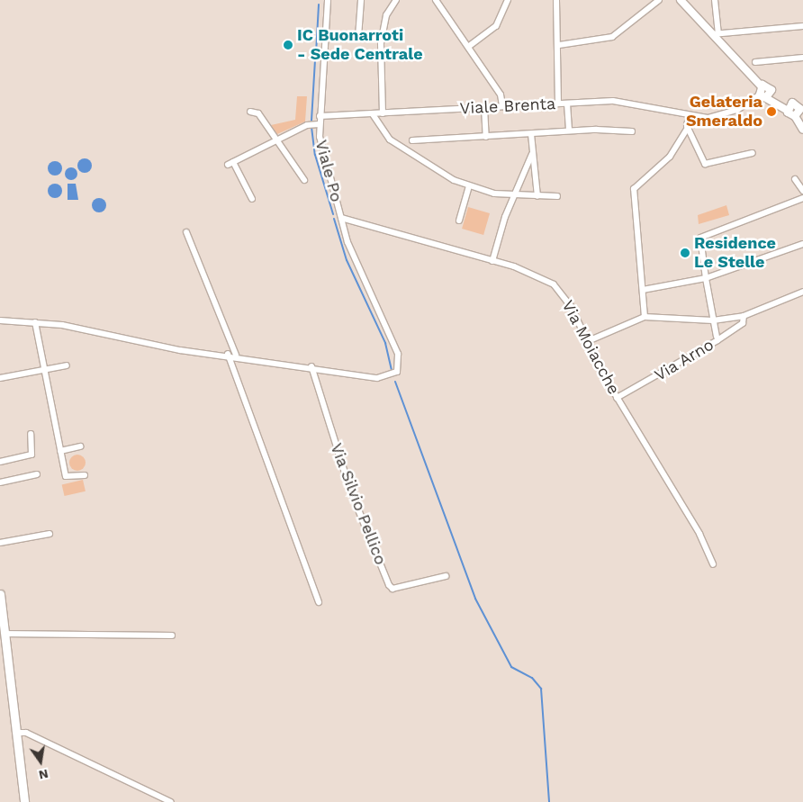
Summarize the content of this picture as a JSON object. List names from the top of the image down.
{
  "streets": {
    "street": [
      "Viale Brenta",
      "Viale Po",
      "Via Moiacche",
      "Via Arno",
      "Via Silvio Pellico"
    ]
  },
  "crossings": [
    ["Viale Brenta", "Viale Po"],
    ["Viale Po", "Via Moiacche"],
    ["Via Moiacche", "Via Arno"]
  ],
  "places": ["IC Buonarroti - Sede Centrale", "Gelateria Smeraldo", "Residence Le Stelle"],
  "north": "bottom"
}
